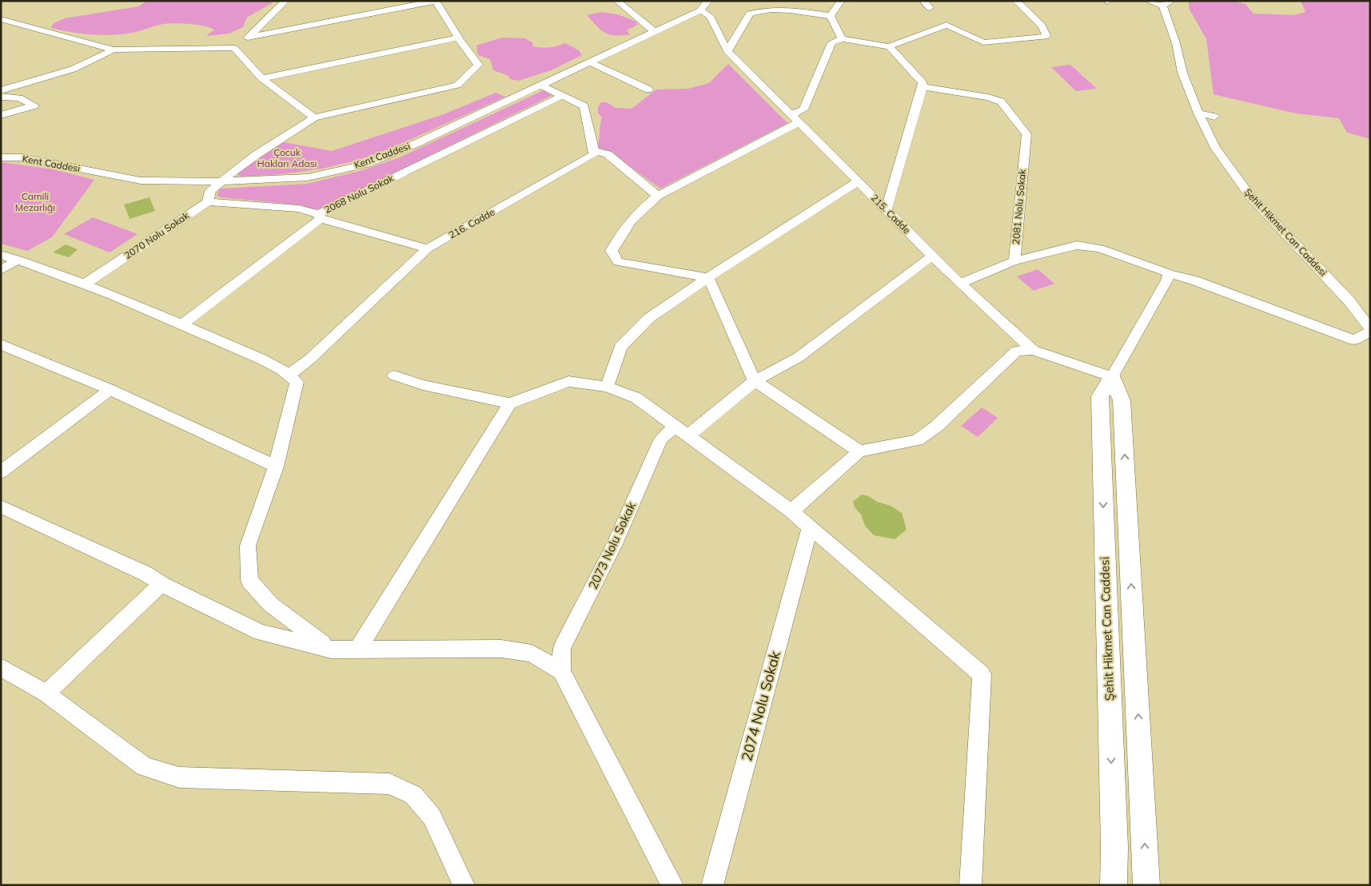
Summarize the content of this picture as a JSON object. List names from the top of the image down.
{
  "streets": {
    "street": [
      "Kent Caddesi",
      "2068 Nolu Sokak",
      "2081 Nolu Sokak",
      "215. Cadde",
      "216. Cadde",
      "Şehit Hikmet Can Caddesi",
      "2070 Nolu Sokak",
      "2073 Nolu Sokak",
      "2074 Nolu Sokak"
    ]
  },
  "crossings": [
    ["Kent Caddesi", "215. Cadde"],
    ["Kent Caddesi", "2070 Nolu Sokak"],
    ["2081 Nolu Sokak", "215. Cadde"],
    ["215. Cadde", "Şehit Hikmet Can Caddesi"]
  ],
  "parks": ["Çocuk Hakları Adası", "Camili Mezarlığı"]
}
